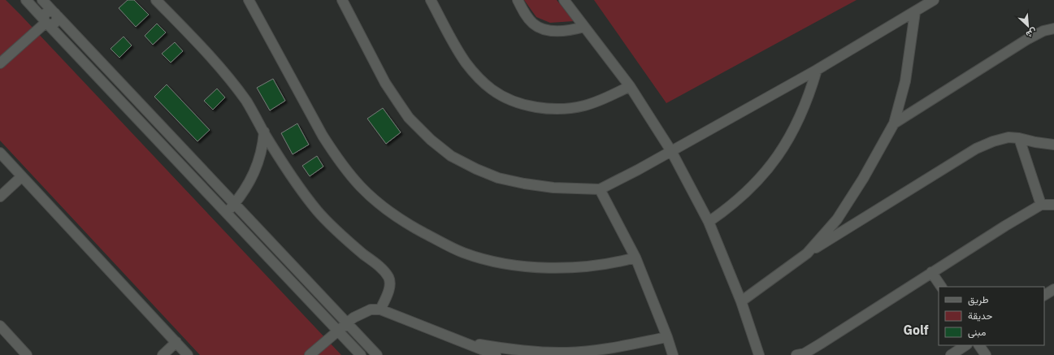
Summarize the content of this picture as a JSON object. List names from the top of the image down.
{
  "districts": ["Golf"],
  "legend": ["طريق", "حديقة", "مبنى"],
  "north": "bottom right"
}
